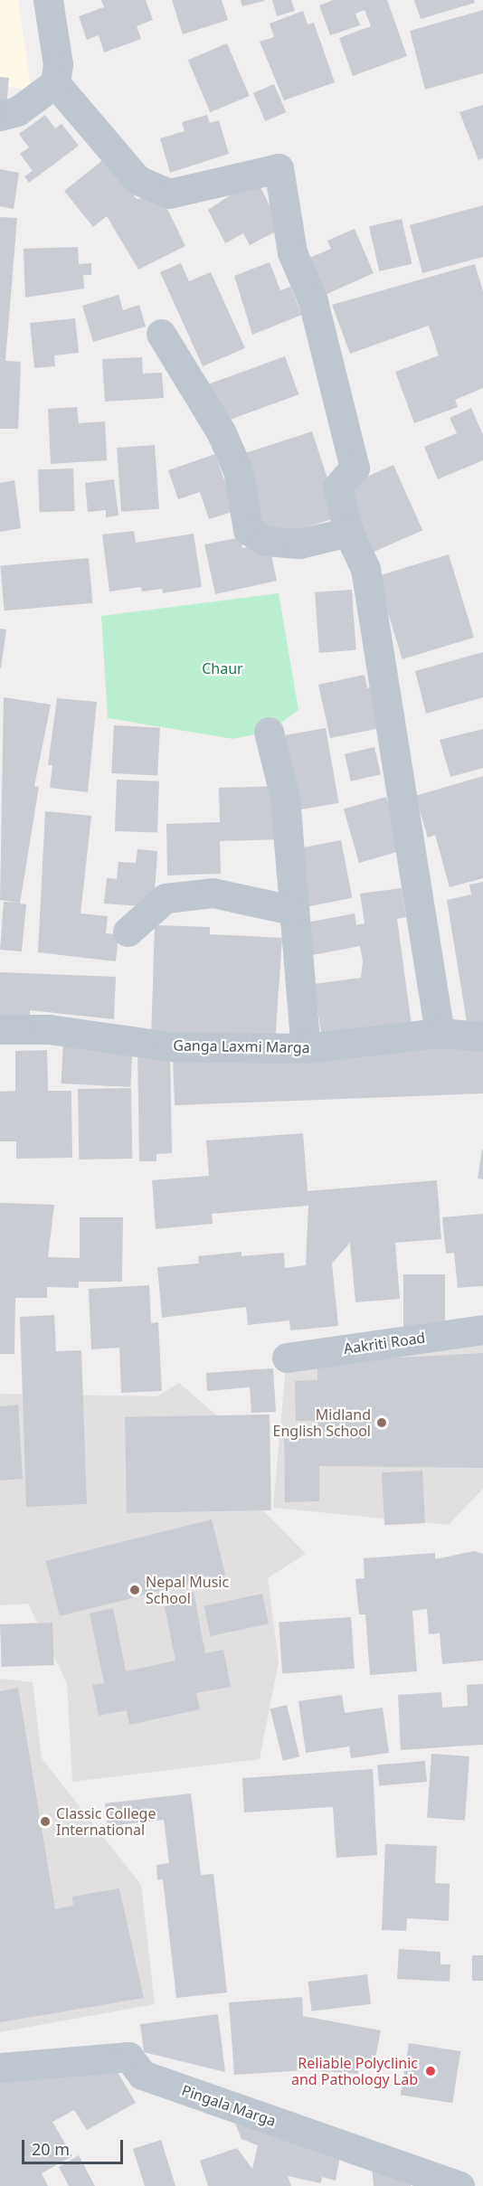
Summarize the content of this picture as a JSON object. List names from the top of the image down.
{
  "streets": {
    "street": ["Ganga Laxmi Marga", "Aakriti Road", "Pingala Marga"]
  },
  "parks": ["Chaur"],
  "places": [
    "Midland English School",
    "Nepal Music School",
    "Classic College International",
    "Reliable Polyclinic and Pathology Lab"
  ],
  "scale_bar": "20 m"
}
